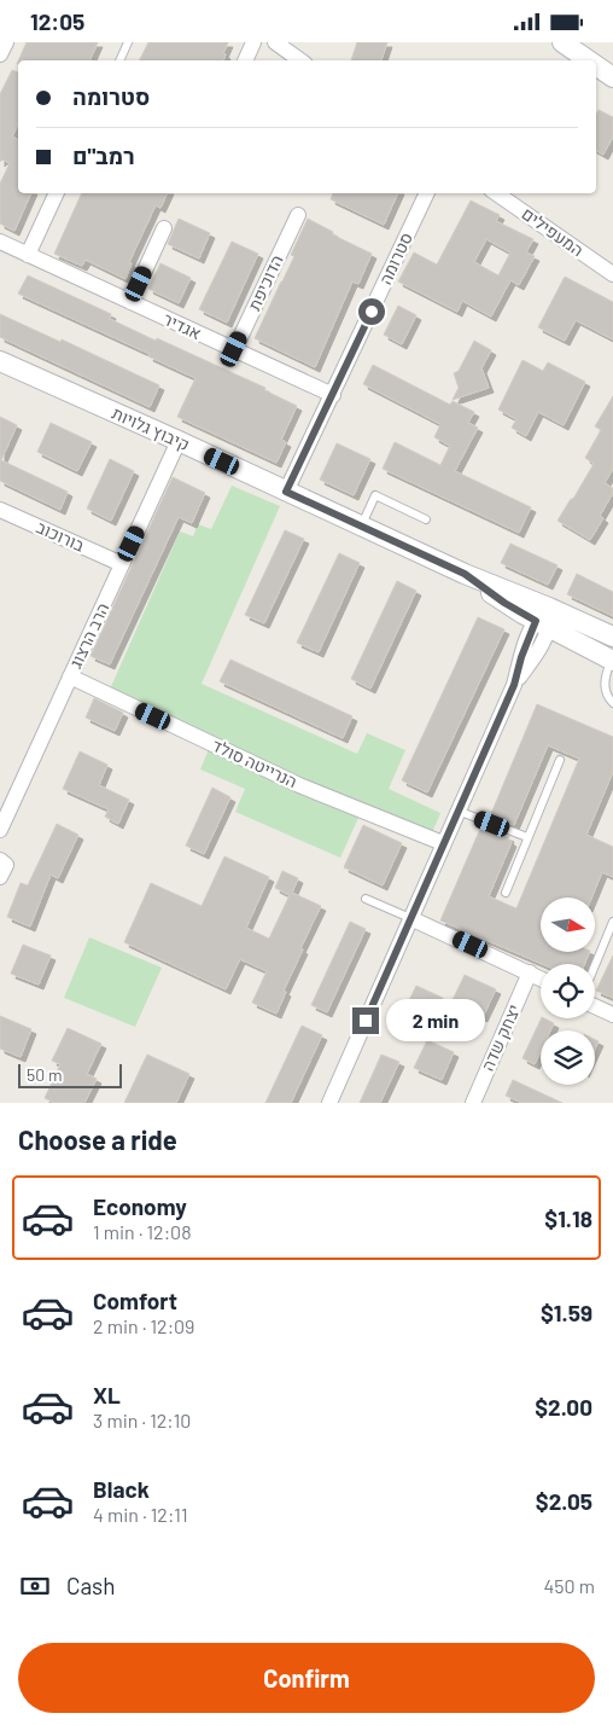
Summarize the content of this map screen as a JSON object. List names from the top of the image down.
{
  "streets": {
    "street": [
      "המעפילים",
      "סטרומה",
      "הדוכיפת",
      "אגדיר",
      "קיבוץ גלויות",
      "בורוכוב",
      "הרב הרצוג",
      "הנרייטה סולד",
      "יצחק שדה"
    ]
  },
  "crossings": [
    ["סטרומה", "אגדיר"],
    ["סטרומה", "קיבוץ גלויות"],
    ["הדוכיפת", "אגדיר"],
    ["קיבוץ גלויות", "הרב הרצוג"],
    ["בורוכוב", "הרב הרצוג"],
    ["הרב הרצוג", "הנרייטה סולד"]
  ],
  "scale_bar": "50 m",
  "north": "right",
  "page": {
    "status": "12:05",
    "banner": ["סטרומה", "רמב\"ם"],
    "bubble": "2 min",
    "scale": "50 m",
    "heading": "Choose a ride",
    "list": [
      {
        "name": "Economy",
        "note": "1 min · 12:08",
        "value": "$1.18"
      },
      {
        "name": "Comfort",
        "note": "2 min · 12:09",
        "value": "$1.59"
      },
      {
        "name": "XL",
        "note": "3 min · 12:10",
        "value": "$2.00"
      },
      {
        "name": "Black",
        "note": "4 min · 12:11",
        "value": "$2.05"
      }
    ],
    "pay": ["Cash", "450 m"],
    "buttons": "Confirm"
  }
}
